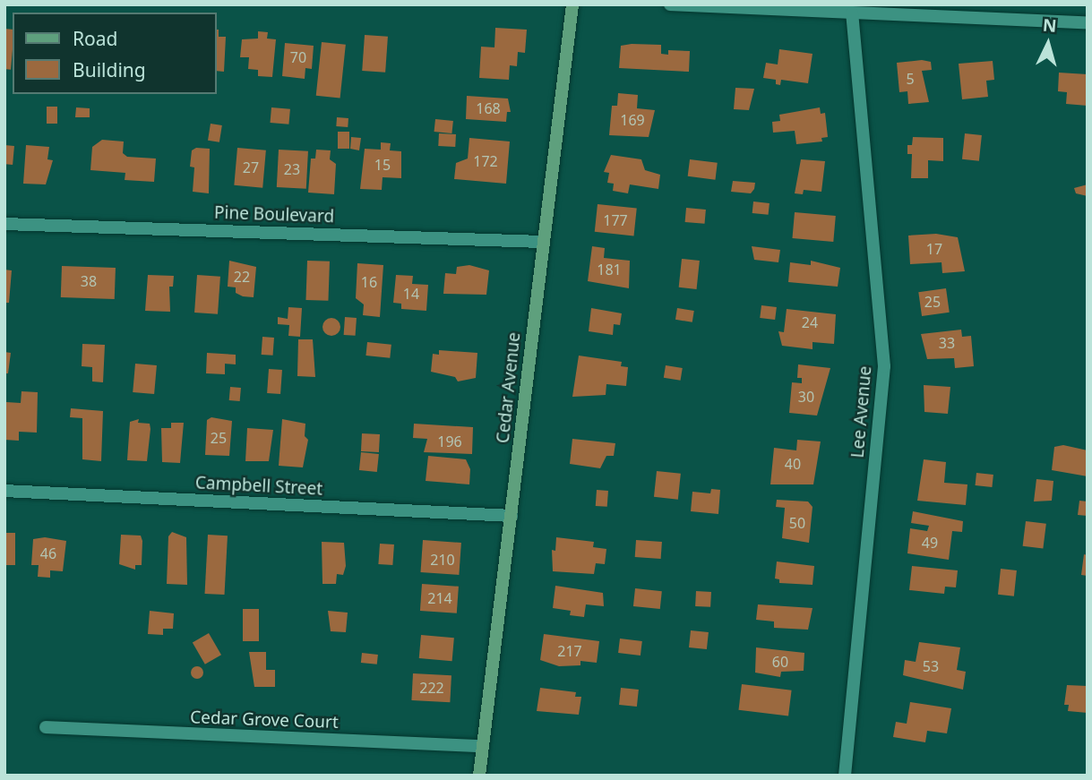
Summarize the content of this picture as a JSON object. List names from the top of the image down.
{
  "streets": {
    "street": [
      "Pine Boulevard",
      "Cedar Avenue",
      "Lee Avenue",
      "Campbell Street",
      "Cedar Grove Court"
    ]
  },
  "crossings": [
    ["Pine Boulevard", "Cedar Avenue"],
    ["Cedar Avenue", "Campbell Street"],
    ["Cedar Avenue", "Cedar Grove Court"]
  ],
  "house_numbers": [
    "70",
    "5",
    "168",
    "169",
    "172",
    "15",
    "27",
    "23",
    "177",
    "17",
    "181",
    "22",
    "38",
    "16",
    "14",
    "25",
    "24",
    "33",
    "30",
    "25",
    "196",
    "40",
    "50",
    "49",
    "46",
    "210",
    "214",
    "217",
    "60",
    "53",
    "222"
  ],
  "legend": ["Road", "Building"],
  "north": "top"
}
